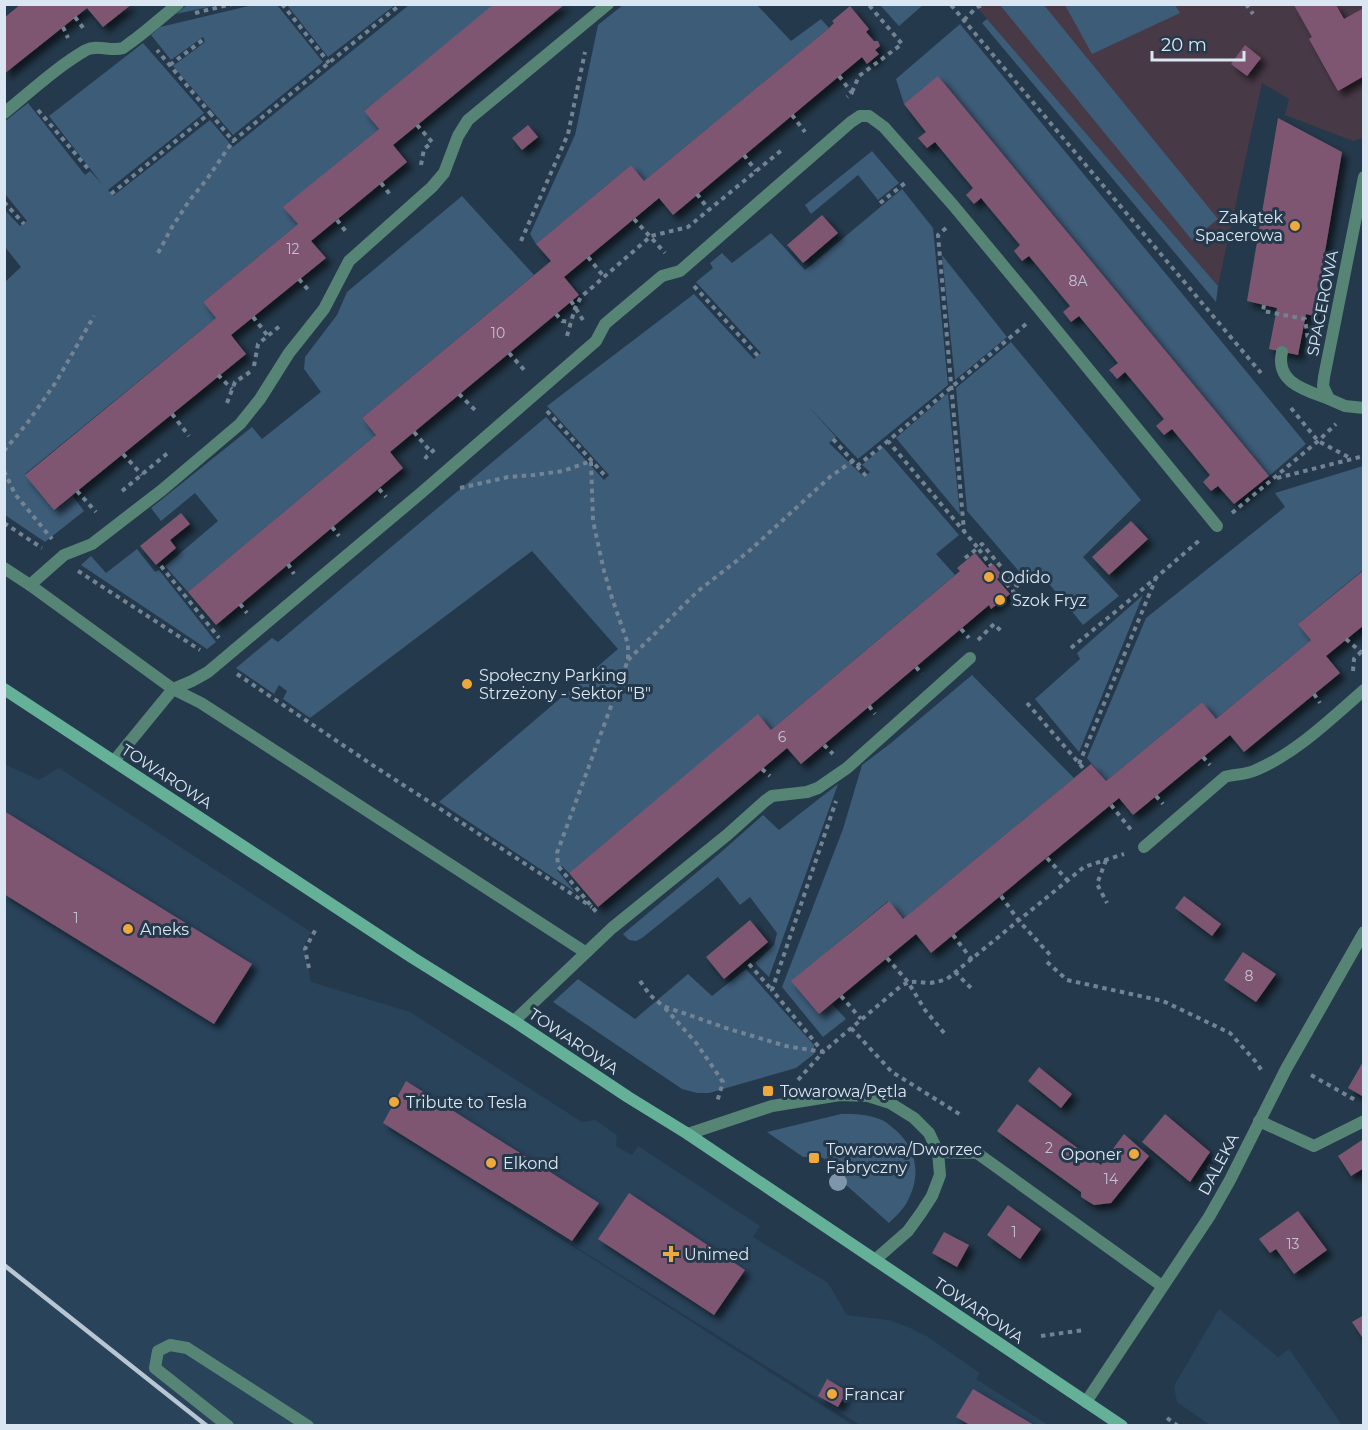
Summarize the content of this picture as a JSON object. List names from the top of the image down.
{
  "streets": {
    "main road": ["TOWAROWA"],
    "street": ["SPACEROWA", "DALEKA"]
  },
  "crossings": [
    ["TOWAROWA", "DALEKA"]
  ],
  "places": {
    "other": [
      "Zakątek Spacerowa",
      "Odido",
      "Szok Fryz",
      "Społeczny Parking Strzeżony - Sektor \"B\"",
      "Aneks",
      "Tribute to Tesla",
      "Oponer",
      "Elkond",
      "Francar"
    ],
    "transit": ["Towarowa/Pętla", "Towarowa/Dworzec Fabryczny"],
    "health": ["Unimed"]
  },
  "house_numbers": [
    "12",
    "8A",
    "10",
    "6",
    "1",
    "8",
    "2",
    "14",
    "1",
    "13"
  ],
  "scale_bar": "20 m"
}
